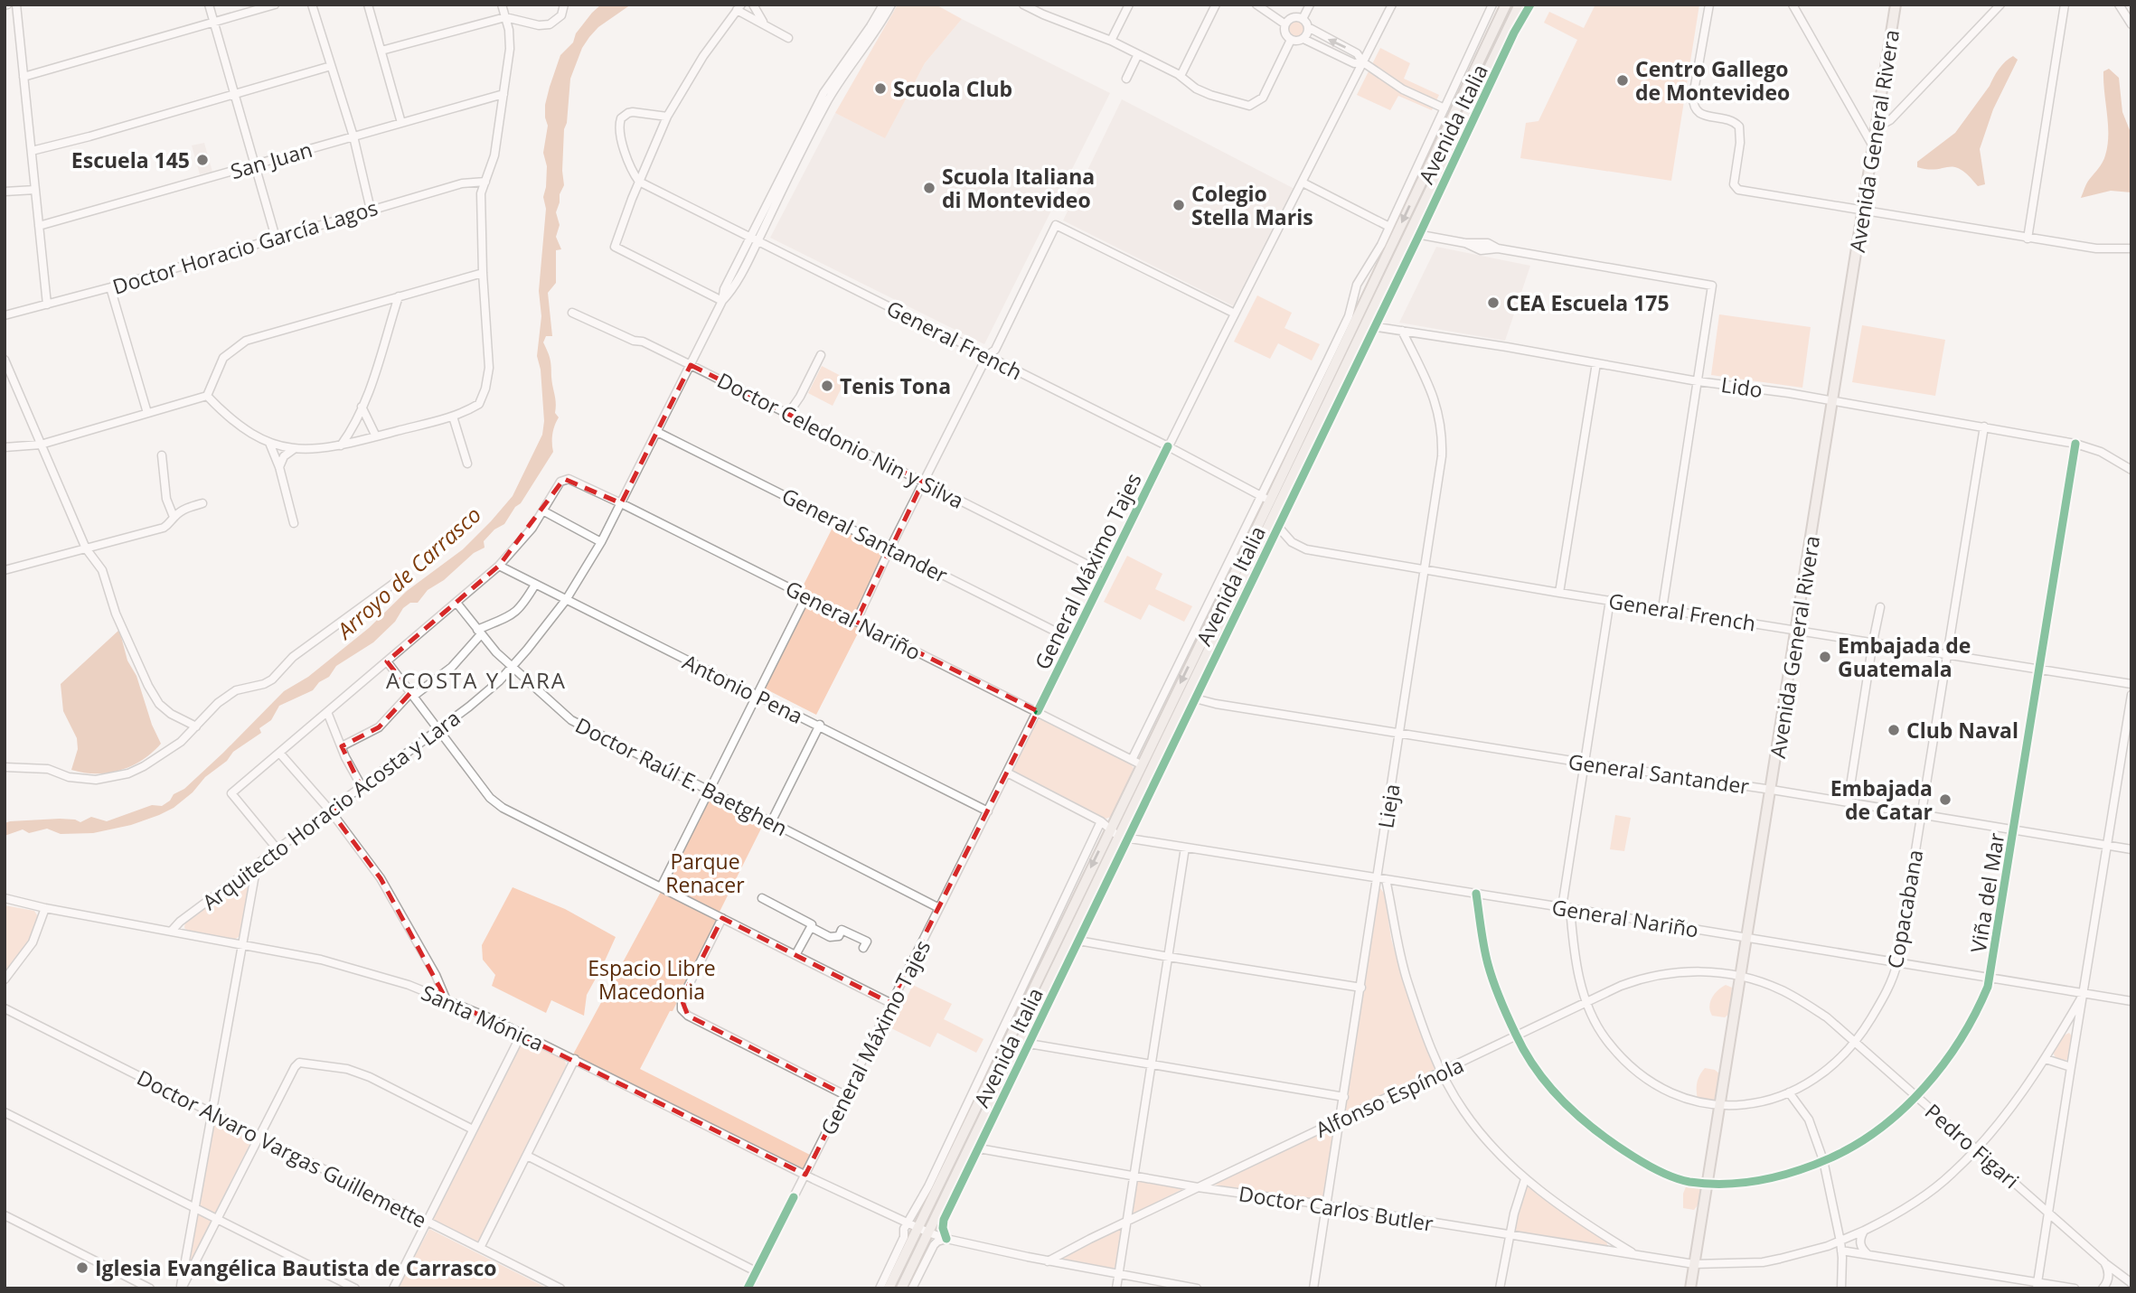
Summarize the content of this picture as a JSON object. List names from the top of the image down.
{
  "streets": {
    "main road": ["Avenida Italia", "Avenida General Rivera"],
    "street": [
      "San Juan",
      "Doctor Horacio García Lagos",
      "General French",
      "Lido",
      "Doctor Celedonio Nin y Silva",
      "General Santander",
      "General Máximo Tajes",
      "General Nariño",
      "Antonio Pena",
      "Doctor Raúl E. Baetghen",
      "Lieja",
      "Arquitecto Horacio Acosta y Lara",
      "Viña del Mar",
      "Copacabana",
      "Santa Mónica",
      "Alfonso Espínola",
      "Pedro Figari",
      "Doctor Alvaro Vargas Guillemette",
      "Doctor Carlos Butler"
    ]
  },
  "crossings": [
    ["Avenida Italia", "General French"],
    ["Avenida Italia", "Lido"],
    ["Avenida Italia", "General Santander"],
    ["Avenida Italia", "General Nariño"],
    ["Avenida Italia", "Santa Mónica"],
    ["Avenida Italia", "Doctor Carlos Butler"],
    ["Avenida General Rivera", "General French"],
    ["Avenida General Rivera", "Lido"],
    ["Avenida General Rivera", "General Santander"],
    ["Avenida General Rivera", "General Nariño"],
    ["Avenida General Rivera", "Viña del Mar"],
    ["Avenida General Rivera", "Copacabana"],
    ["Avenida General Rivera", "Alfonso Espínola"],
    ["Avenida General Rivera", "Pedro Figari"],
    ["Avenida General Rivera", "Doctor Carlos Butler"],
    ["General French", "General Máximo Tajes"],
    ["General French", "Lieja"],
    ["General French", "Arquitecto Horacio Acosta y Lara"],
    ["General French", "Viña del Mar"],
    ["General French", "Copacabana"],
    ["Lido", "Lieja"],
    ["Lido", "Viña del Mar"],
    ["Lido", "Copacabana"],
    ["Doctor Celedonio Nin y Silva", "General Máximo Tajes"],
    ["Doctor Celedonio Nin y Silva", "Arquitecto Horacio Acosta y Lara"],
    ["General Santander", "General Máximo Tajes"],
    ["General Santander", "Lieja"],
    ["General Santander", "Arquitecto Horacio Acosta y Lara"],
    ["General Santander", "Viña del Mar"],
    ["General Santander", "Copacabana"],
    ["General Máximo Tajes", "General Nariño"],
    ["General Máximo Tajes", "Antonio Pena"],
    ["General Máximo Tajes", "Doctor Raúl E. Baetghen"],
    ["General Máximo Tajes", "Santa Mónica"],
    ["General Nariño", "Lieja"],
    ["General Nariño", "Arquitecto Horacio Acosta y Lara"],
    ["General Nariño", "Viña del Mar"],
    ["General Nariño", "Copacabana"],
    ["Antonio Pena", "Arquitecto Horacio Acosta y Lara"],
    ["Doctor Raúl E. Baetghen", "Arquitecto Horacio Acosta y Lara"],
    ["Lieja", "Alfonso Espínola"],
    ["Lieja", "Doctor Carlos Butler"],
    ["Arquitecto Horacio Acosta y Lara", "Santa Mónica"],
    ["Viña del Mar", "Alfonso Espínola"],
    ["Viña del Mar", "Pedro Figari"],
    ["Copacabana", "Alfonso Espínola"],
    ["Copacabana", "Pedro Figari"],
    ["Santa Mónica", "Alfonso Espínola"],
    ["Alfonso Espínola", "Pedro Figari"],
    ["Alfonso Espínola", "Doctor Carlos Butler"]
  ],
  "districts": ["ACOSTA Y LARA"],
  "water": ["Arroyo de Carrasco"],
  "parks": ["Parque Renacer", "Espacio Libre Macedonia"],
  "places": [
    "Centro Gallego de Montevideo",
    "Scuola Club",
    "Escuela 145",
    "Scuola Italiana di Montevideo",
    "Colegio Stella Maris",
    "CEA Escuela 175",
    "Tenis Tona",
    "Embajada de Guatemala",
    "Club Naval",
    "Embajada de Catar",
    "Iglesia Evangélica Bautista de Carrasco"
  ]
}
